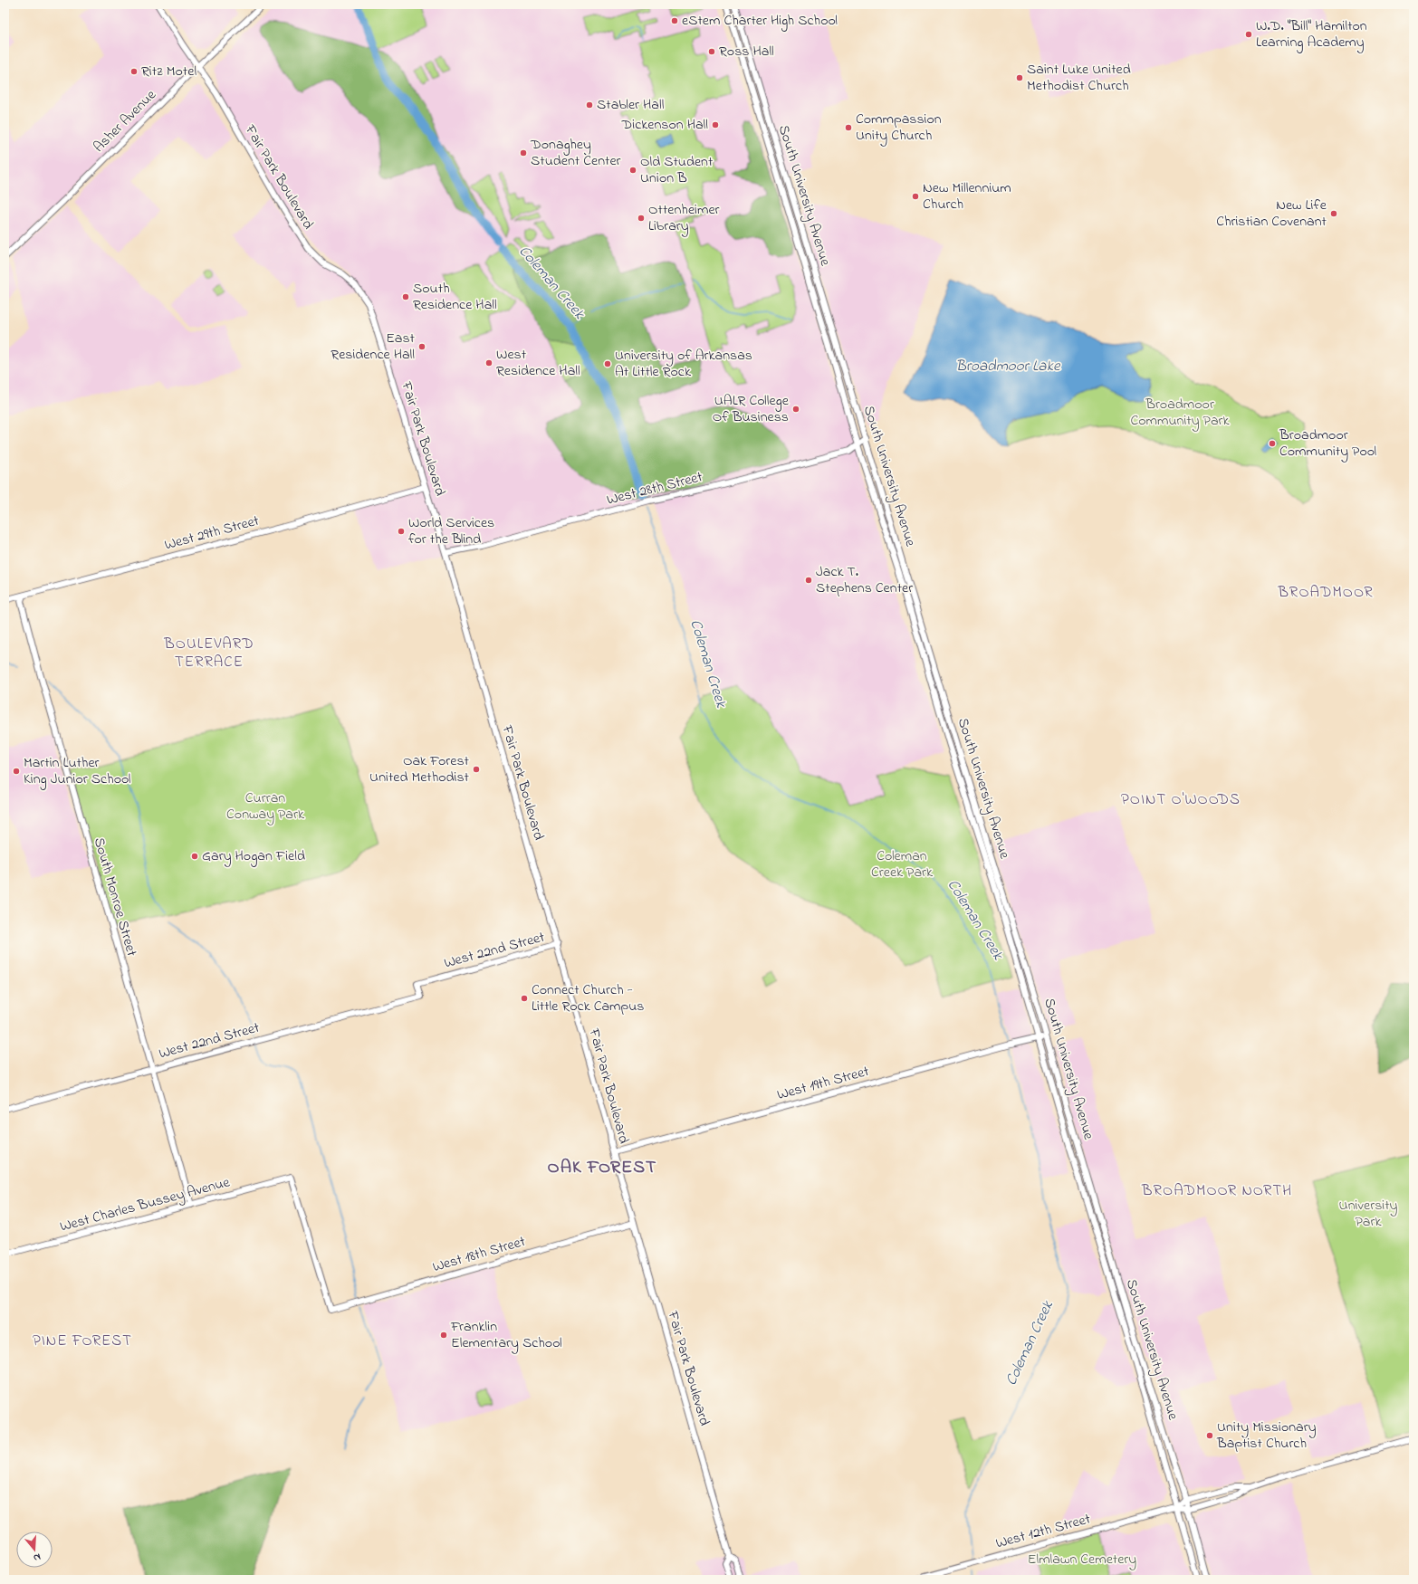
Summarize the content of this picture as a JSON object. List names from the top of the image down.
{
  "streets": {
    "street": [
      "Asher Avenue",
      "Fair Park Boulevard",
      "South University Avenue",
      "West 28th Street",
      "West 29th Street",
      "South Monroe Street",
      "West 22nd Street",
      "West 19th Street",
      "West Charles Bussey Avenue",
      "West 18th Street",
      "West 12th Street"
    ]
  },
  "crossings": [
    ["Asher Avenue", "Fair Park Boulevard"],
    ["Fair Park Boulevard", "West 28th Street"],
    ["Fair Park Boulevard", "West 29th Street"],
    ["Fair Park Boulevard", "West 22nd Street"],
    ["Fair Park Boulevard", "West 19th Street"],
    ["Fair Park Boulevard", "West 18th Street"],
    ["South University Avenue", "West 28th Street"],
    ["South University Avenue", "West 19th Street"],
    ["South University Avenue", "West 12th Street"],
    ["West 29th Street", "South Monroe Street"],
    ["South Monroe Street", "West 22nd Street"],
    ["South Monroe Street", "West Charles Bussey Avenue"],
    ["West Charles Bussey Avenue", "West 18th Street"]
  ],
  "districts": [
    "BROADMOOR",
    "BOULEVARD TERRACE",
    "POINT O'WOODS",
    "OAK FOREST",
    "BROADMOOR NORTH",
    "PINE FOREST"
  ],
  "water": ["Coleman Creek", "Broadmoor Lake"],
  "parks": [
    "Broadmoor Community Park",
    "Curran Conway Park",
    "Coleman Creek Park",
    "University Park",
    "Elmlawn Cemetery"
  ],
  "places": [
    "eStem Charter High School",
    "W.D. \"Bill\" Hamilton Learning Academy",
    "Ross Hall",
    "Ritz Motel",
    "Saint Luke United Methodist Church",
    "Stabler Hall",
    "Dickenson Hall",
    "Commpassion Unity Church",
    "Donaghey Student Center",
    "Old Student Union B",
    "New Millennium Church",
    "New Life Christian Covenant",
    "Ottenheimer Library",
    "South Residence Hall",
    "East Residence Hall",
    "West Residence Hall",
    "University of Arkansas At Little Rock",
    "UALR College Of Business",
    "Broadmoor Community Pool",
    "World Services for the Blind",
    "Jack T. Stephens Center",
    "Oak Forest United Methodist",
    "Martin Luther King Junior School",
    "Gary Hogan Field",
    "Connect Church - Little Rock Campus",
    "Franklin Elementary School",
    "Unity Missionary Baptist Church"
  ],
  "north": "bottom"
}
